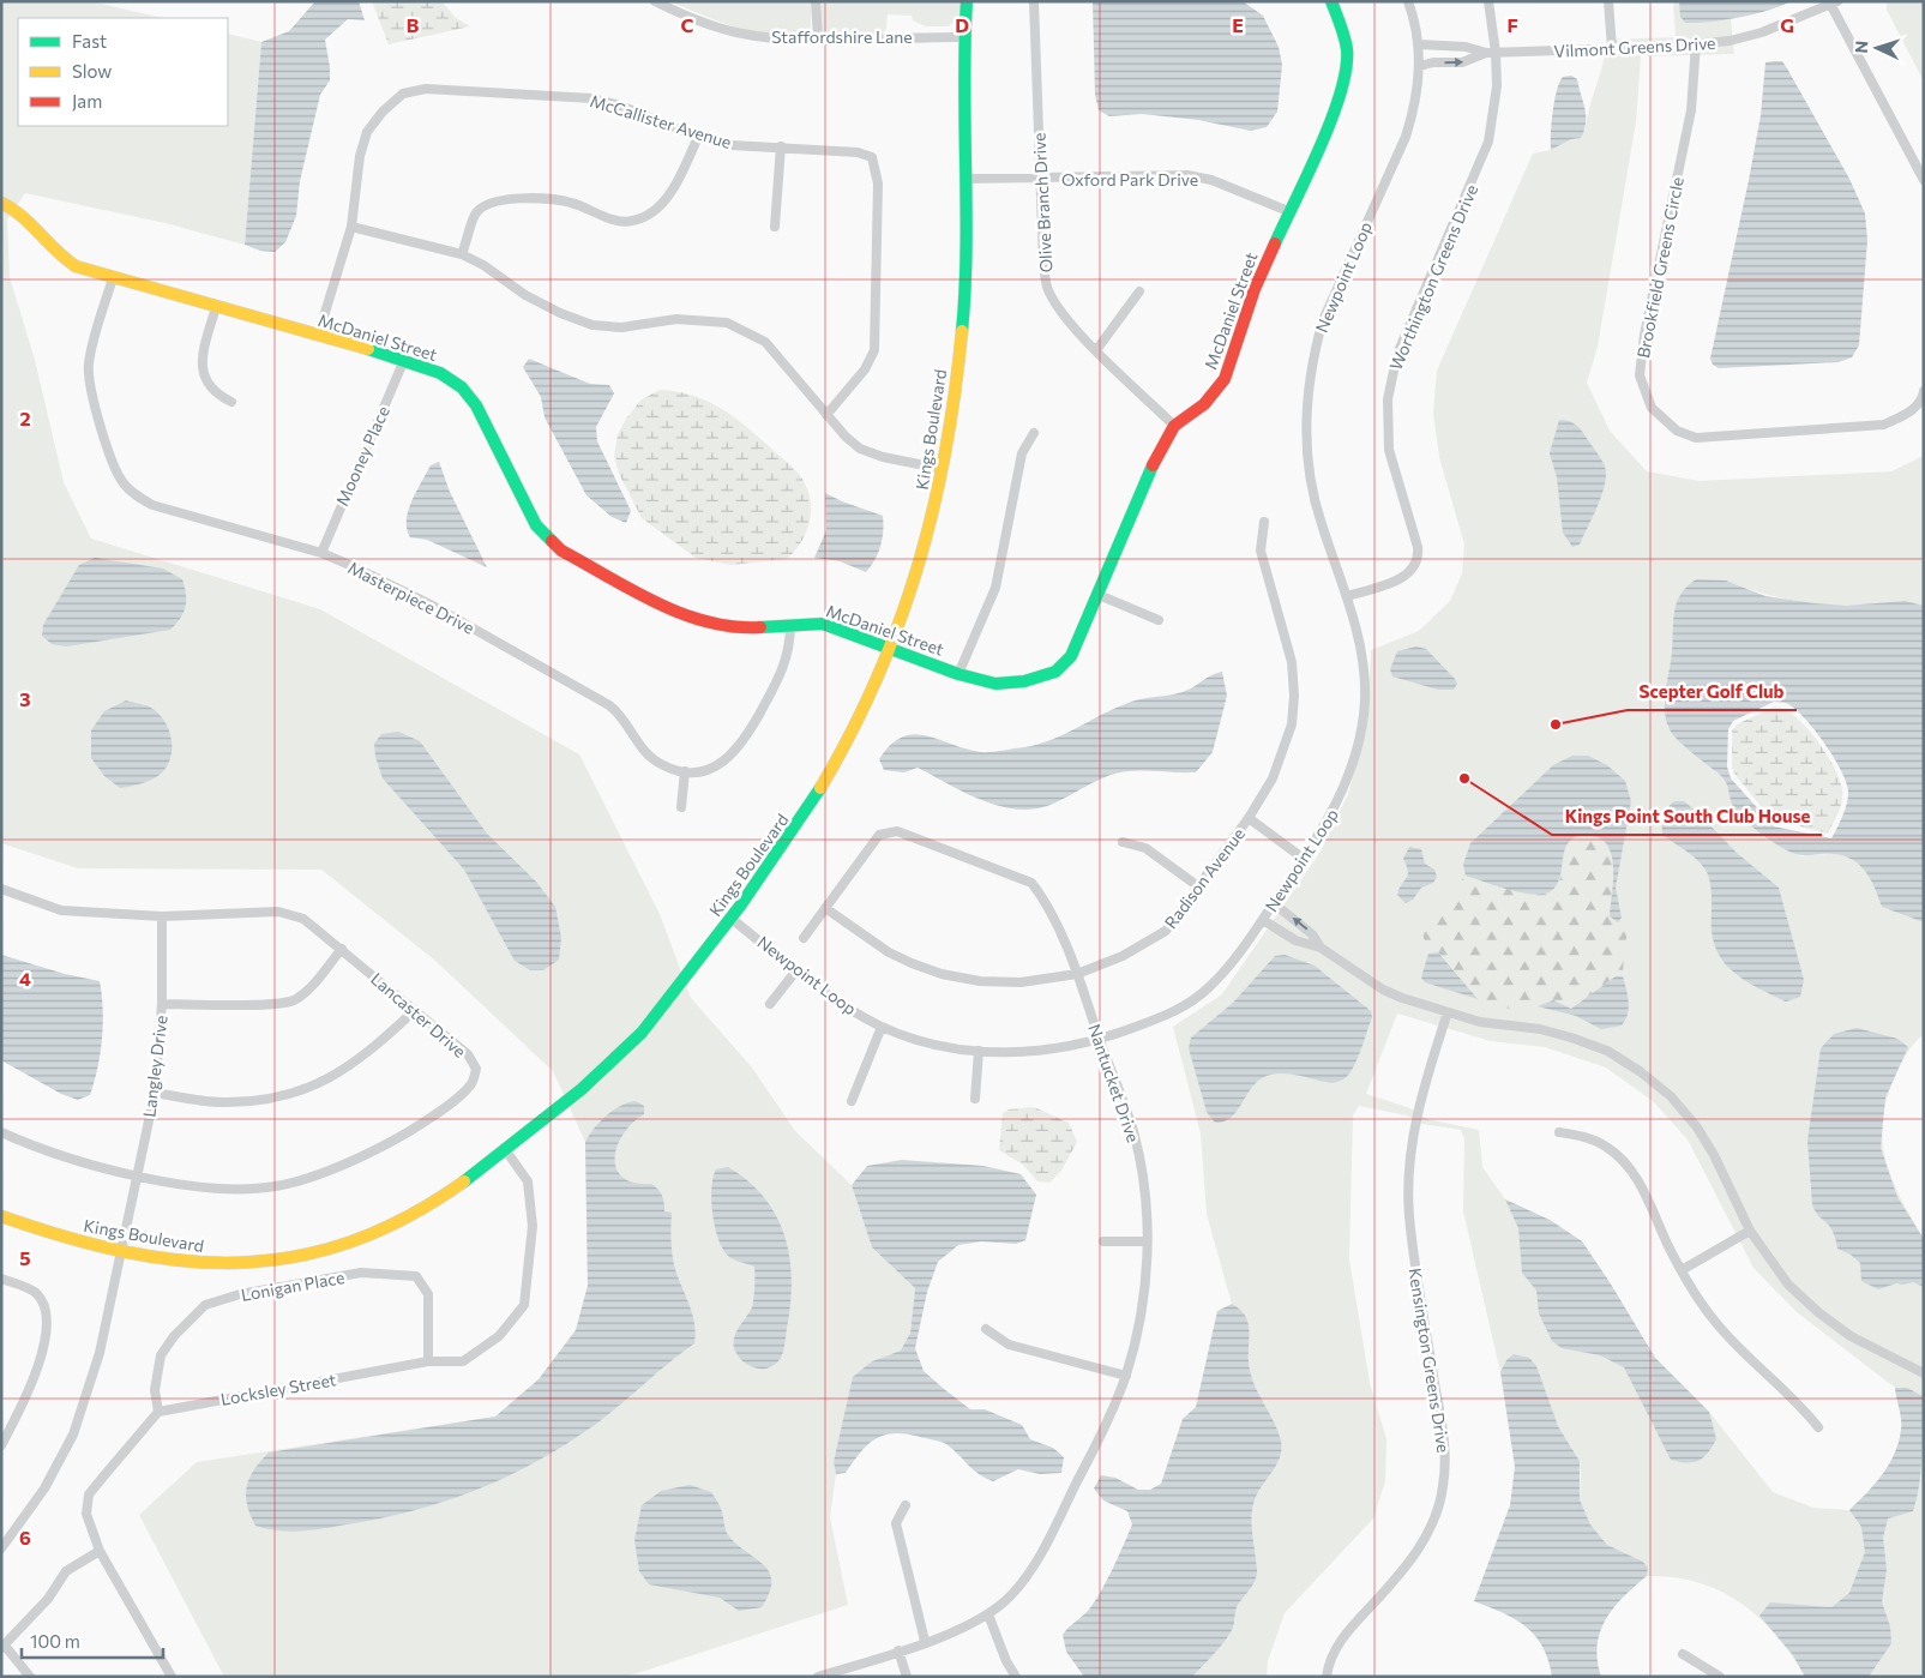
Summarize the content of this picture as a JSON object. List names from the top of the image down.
{
  "streets": {
    "street": [
      "Staffordshire Lane",
      "Vilmont Greens Drive",
      "McCallister Avenue",
      "Oxford Park Drive",
      "Olive Branch Drive",
      "Brookfield Greens Circle",
      "Newpoint Loop",
      "Worthington Greens Drive",
      "McDaniel Street",
      "Kings Boulevard",
      "Mooney Place",
      "Masterpiece Drive",
      "Radison Avenue",
      "Lancaster Drive",
      "Langley Drive",
      "Nantucket Drive",
      "Lonigan Place",
      "Kensington Greens Drive",
      "Locksley Street"
    ]
  },
  "crossings": [
    ["Staffordshire Lane", "Kings Boulevard"],
    ["Vilmont Greens Drive", "Brookfield Greens Circle"],
    ["Vilmont Greens Drive", "Worthington Greens Drive"],
    ["McCallister Avenue", "McDaniel Street"],
    ["Oxford Park Drive", "Olive Branch Drive"],
    ["Oxford Park Drive", "McDaniel Street"],
    ["Oxford Park Drive", "Kings Boulevard"],
    ["Olive Branch Drive", "McDaniel Street"],
    ["Newpoint Loop", "Worthington Greens Drive"],
    ["Newpoint Loop", "Kings Boulevard"],
    ["Newpoint Loop", "Radison Avenue"],
    ["Newpoint Loop", "Nantucket Drive"],
    ["McDaniel Street", "Kings Boulevard"],
    ["McDaniel Street", "Mooney Place"],
    ["McDaniel Street", "Masterpiece Drive"],
    ["Kings Boulevard", "Langley Drive"],
    ["Kings Boulevard", "Locksley Street"],
    ["Mooney Place", "Masterpiece Drive"],
    ["Radison Avenue", "Nantucket Drive"],
    ["Lancaster Drive", "Langley Drive"],
    ["Lonigan Place", "Locksley Street"]
  ],
  "places": ["Scepter Golf Club", "Kings Point South Club House"],
  "legend": ["Fast", "Slow", "Jam"],
  "scale_bar": "100 m",
  "north": "left",
  "grid": {
    "columns": [
      "B",
      "C",
      "D",
      "E",
      "F",
      "G"
    ],
    "rows": [
      "2",
      "3",
      "4",
      "5",
      "6"
    ]
  }
}
